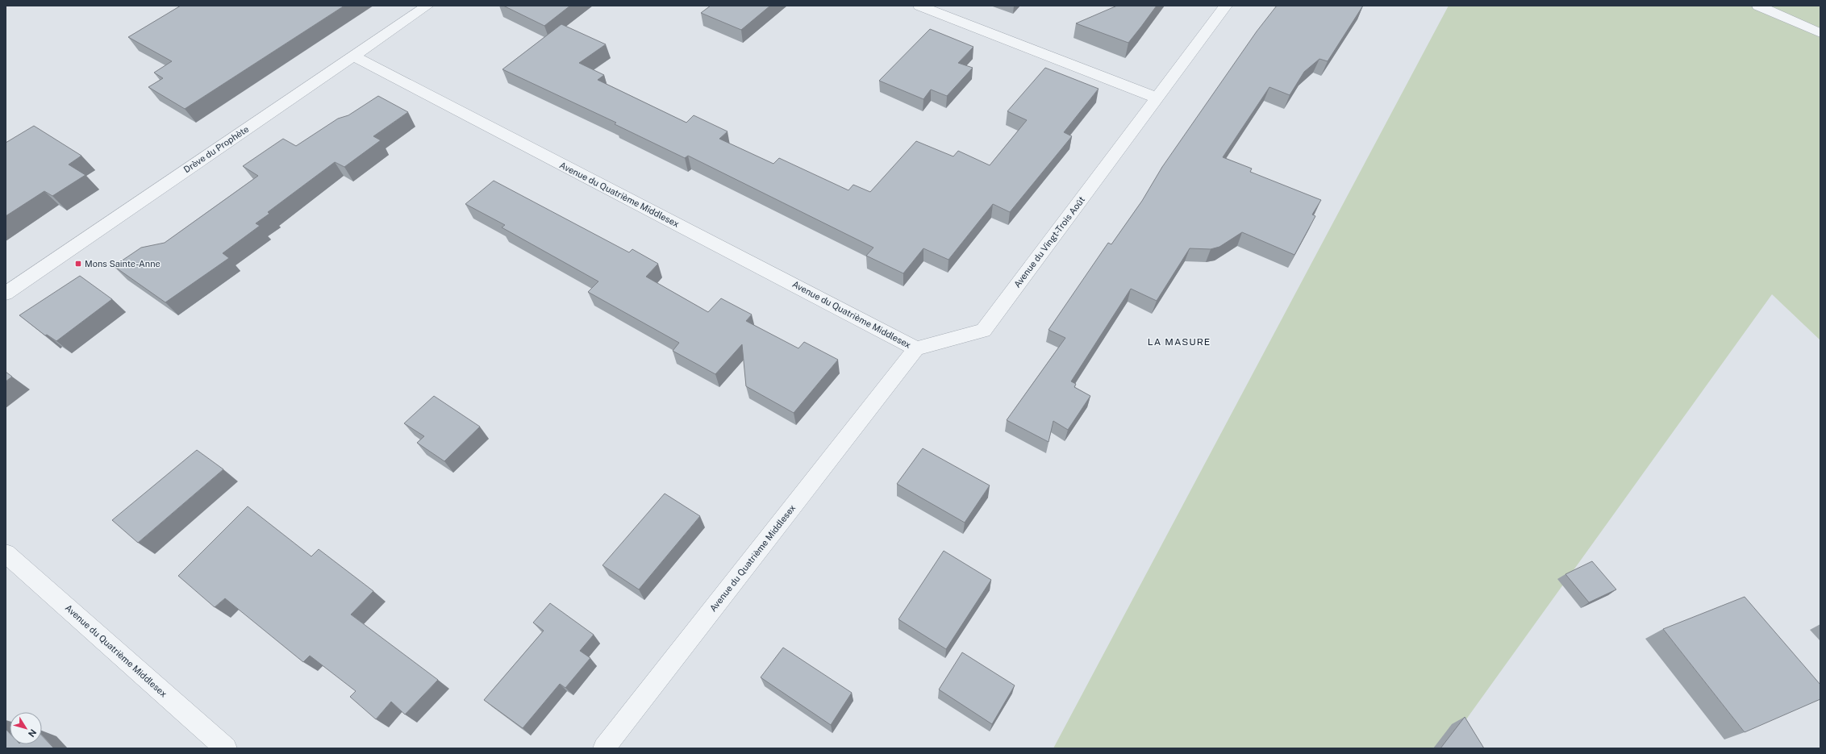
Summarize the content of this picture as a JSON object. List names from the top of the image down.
{
  "streets": {
    "street": ["Drève du Prophète", "Avenue du Quatrième Middlesex", "Avenue du Vingt-Trois Août"]
  },
  "crossings": [
    ["Drève du Prophète", "Avenue du Quatrième Middlesex"],
    ["Avenue du Quatrième Middlesex", "Avenue du Vingt-Trois Août"]
  ],
  "districts": ["LA MASURE"],
  "places": {
    "transit": ["Mons Sainte-Anne"]
  },
  "north": "bottom right"
}
